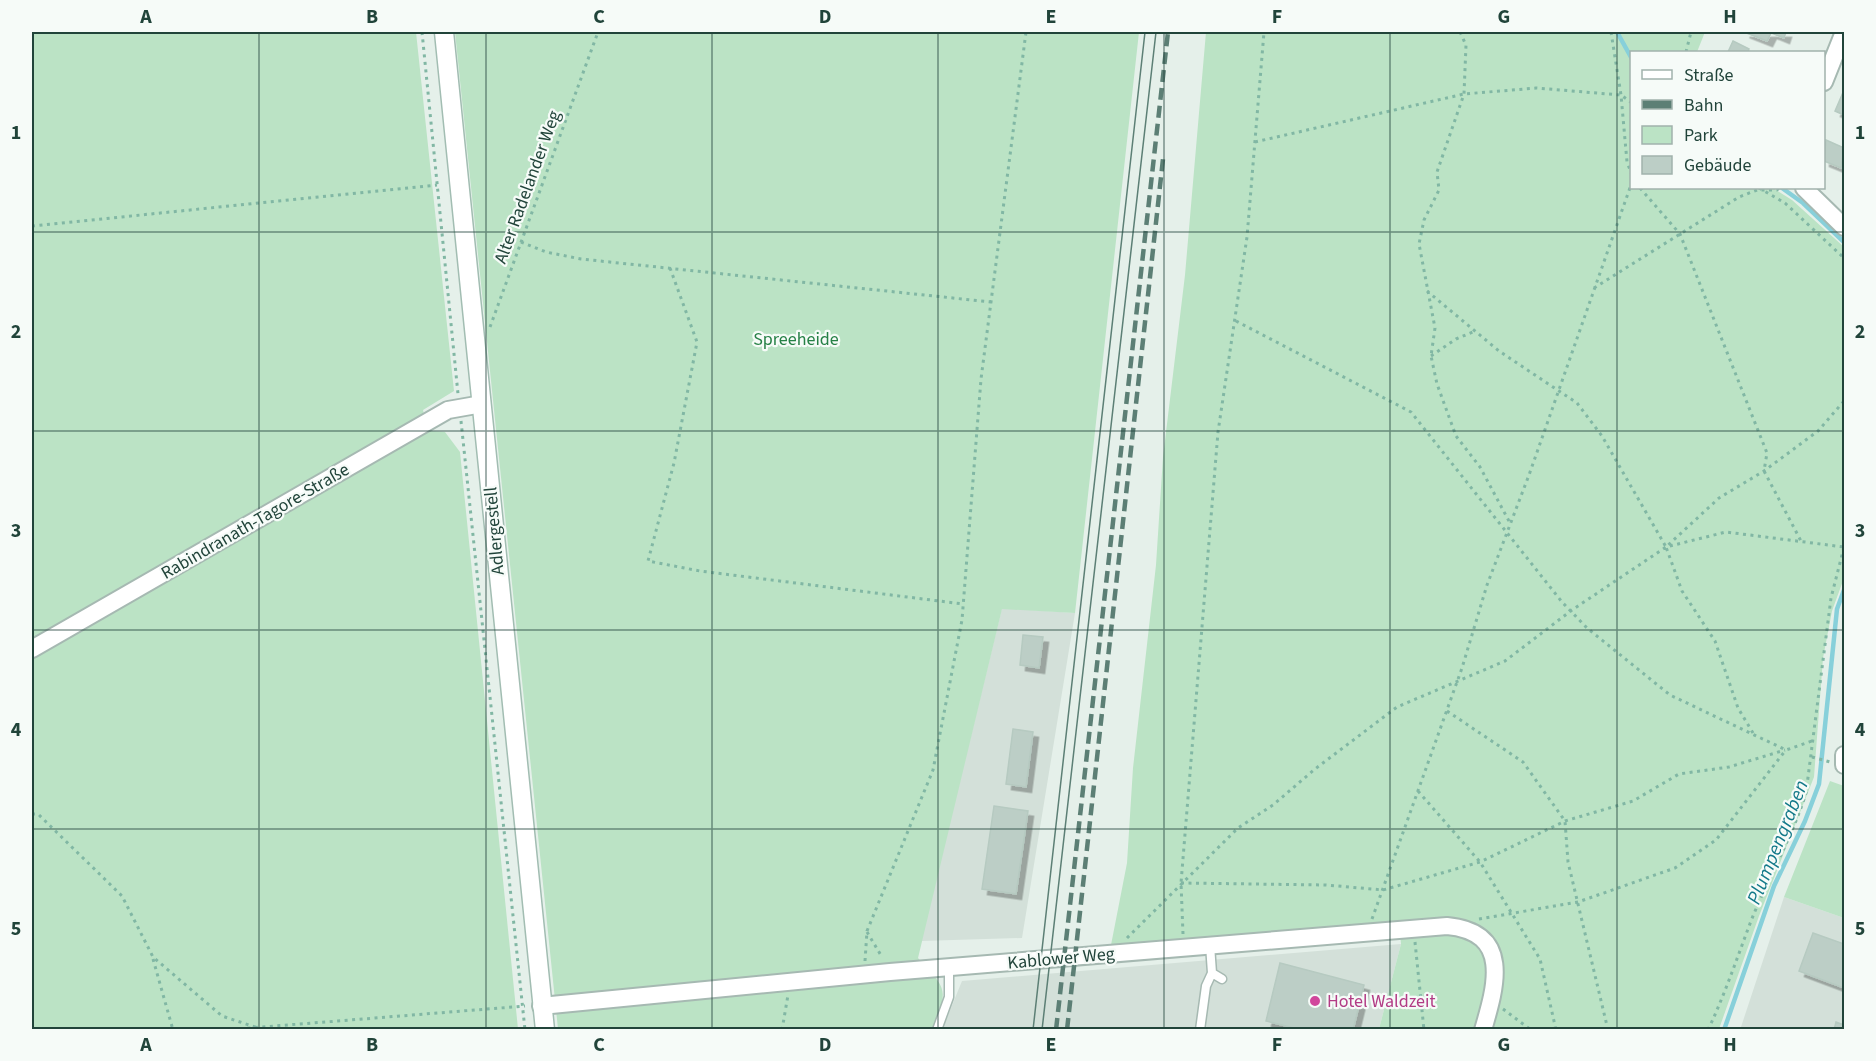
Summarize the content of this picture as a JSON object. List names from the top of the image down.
{
  "streets": {
    "main road": ["Adlergestell"],
    "street": ["Rabindranath-Tagore-Straße", "Kablower Weg"],
    "path": ["Alter Radelander Weg"]
  },
  "crossings": [
    ["Alter Radelander Weg", "Adlergestell"],
    ["Rabindranath-Tagore-Straße", "Adlergestell"],
    ["Adlergestell", "Kablower Weg"]
  ],
  "water": ["Plumpengraben"],
  "parks": ["Spreeheide"],
  "places": ["Hotel Waldzeit"],
  "legend": [
    "Straße",
    "Bahn",
    "Park",
    "Gebäude"
  ],
  "grid": {
    "columns": [
      "A",
      "B",
      "C",
      "D",
      "E",
      "F",
      "G",
      "H"
    ],
    "rows": [
      "1",
      "2",
      "3",
      "4",
      "5"
    ]
  }
}
